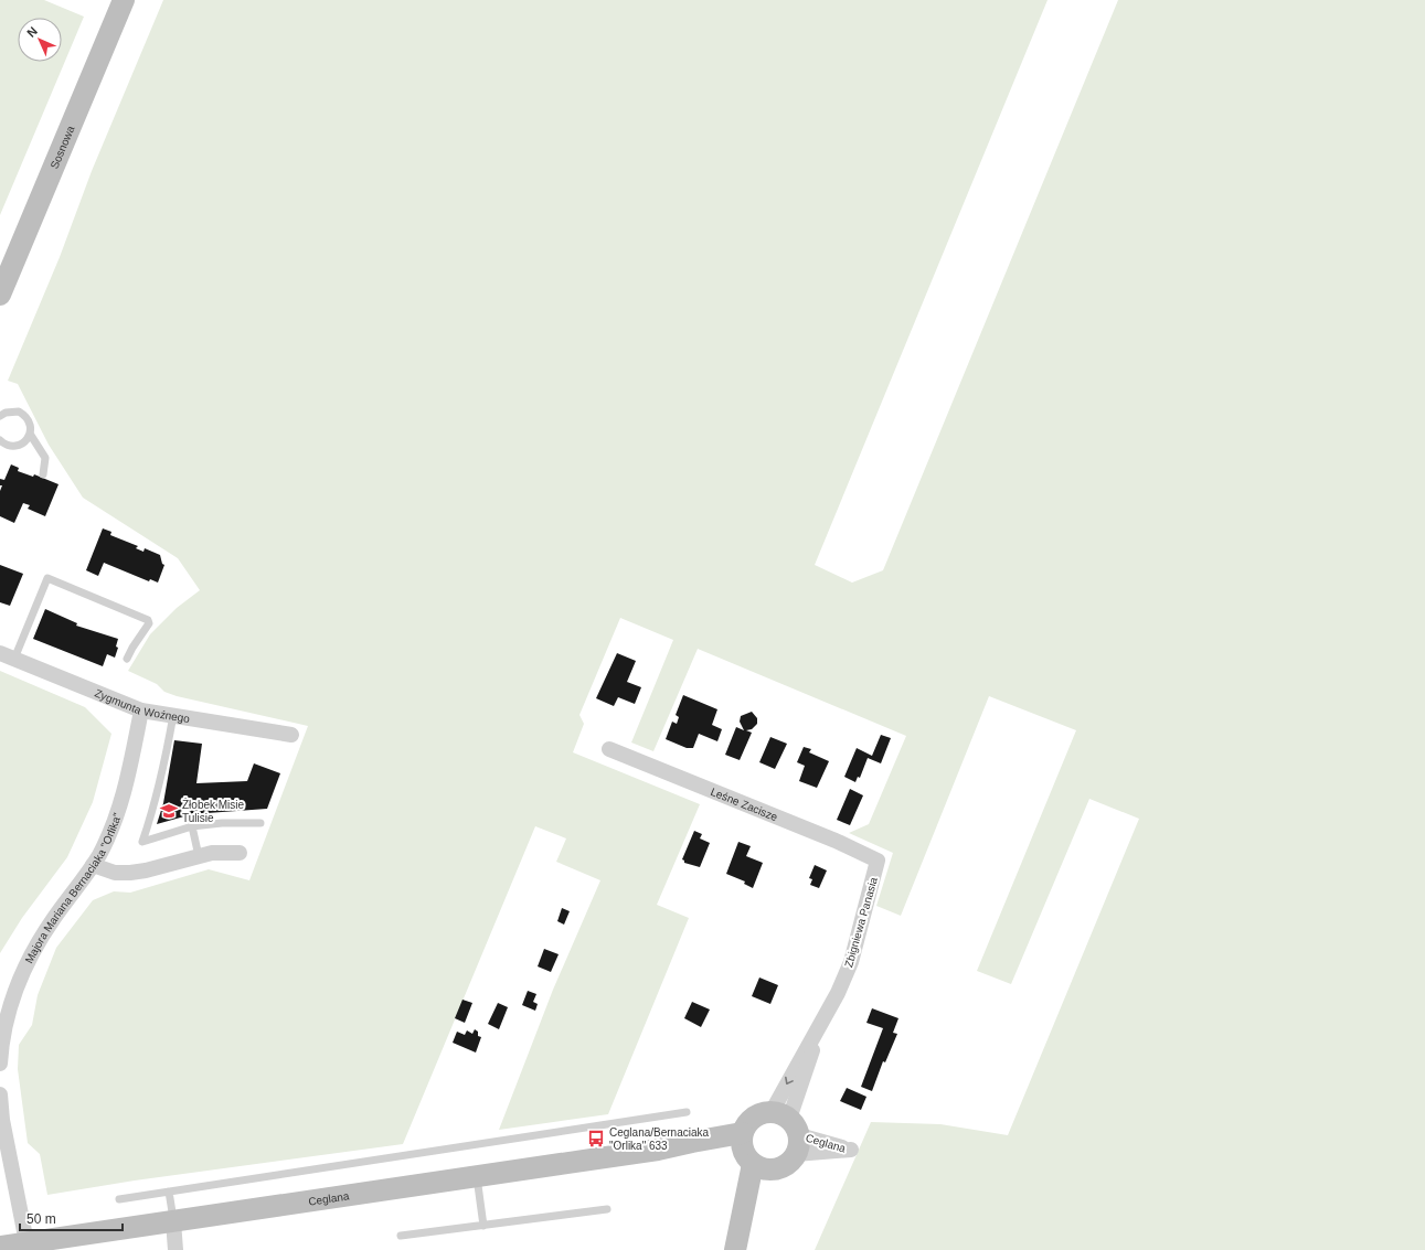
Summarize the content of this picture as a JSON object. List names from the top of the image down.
{
  "streets": {
    "street": [
      "Sosnowa",
      "Zygmunta Woźnego",
      "Leśne Zacisze",
      "Majora Mariana Bernaciaka \"Orlika\"",
      "Zbigniewa Panasia",
      "Ceglana"
    ]
  },
  "crossings": [
    ["Zygmunta Woźnego", "Majora Mariana Bernaciaka \"Orlika\""],
    ["Leśne Zacisze", "Zbigniewa Panasia"],
    ["Zbigniewa Panasia", "Ceglana"]
  ],
  "places": {
    "school or university": ["Żłobek Misie Tulisie"],
    "bus stop": ["Ceglana/Bernaciaka \"Orlika\" 633"]
  },
  "scale_bar": "50 m",
  "north": "top left"
}
